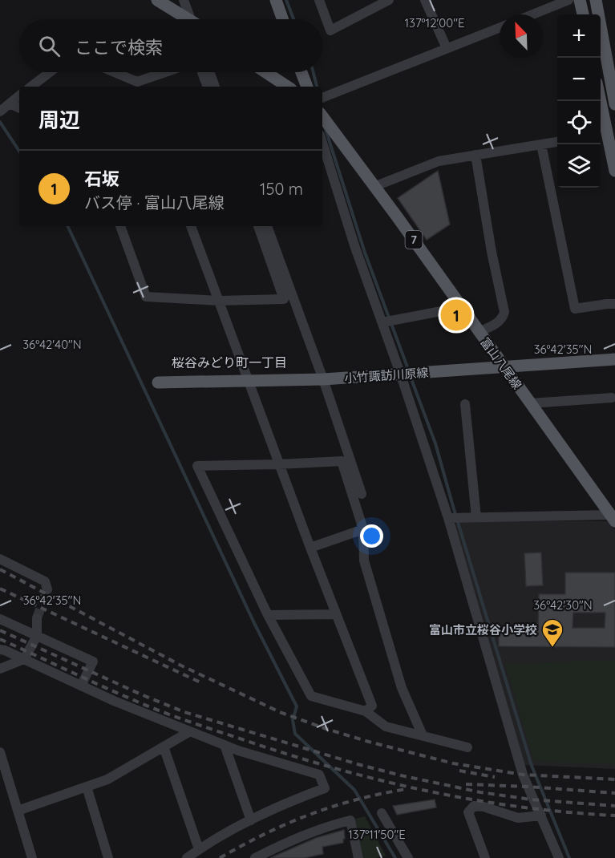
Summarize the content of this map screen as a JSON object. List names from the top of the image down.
{
  "streets": {
    "main road": ["7", "富山八尾線", "小竹諏訪川原線"]
  },
  "crossings": [
    ["富山八尾線", "小竹諏訪川原線"]
  ],
  "districts": ["桜谷みどり町一丁目"],
  "places": {
    "school or university": ["富山市立桜谷小学校"]
  },
  "north": "top left",
  "page": {
    "map_buttons": ["+", "−"],
    "search": "ここで検索",
    "heading": "周辺",
    "list": [
      {
        "mark": "1",
        "name": "石坂",
        "note": "バス停 · 富山八尾線",
        "value": "150 m"
      }
    ],
    "pins": "1"
  },
  "coordinates": [
    "137°12'00\"E",
    "36°42'40\"N",
    "36°42'35\"N",
    "36°42'30\"N",
    "137°11'50\"E"
  ]
}
